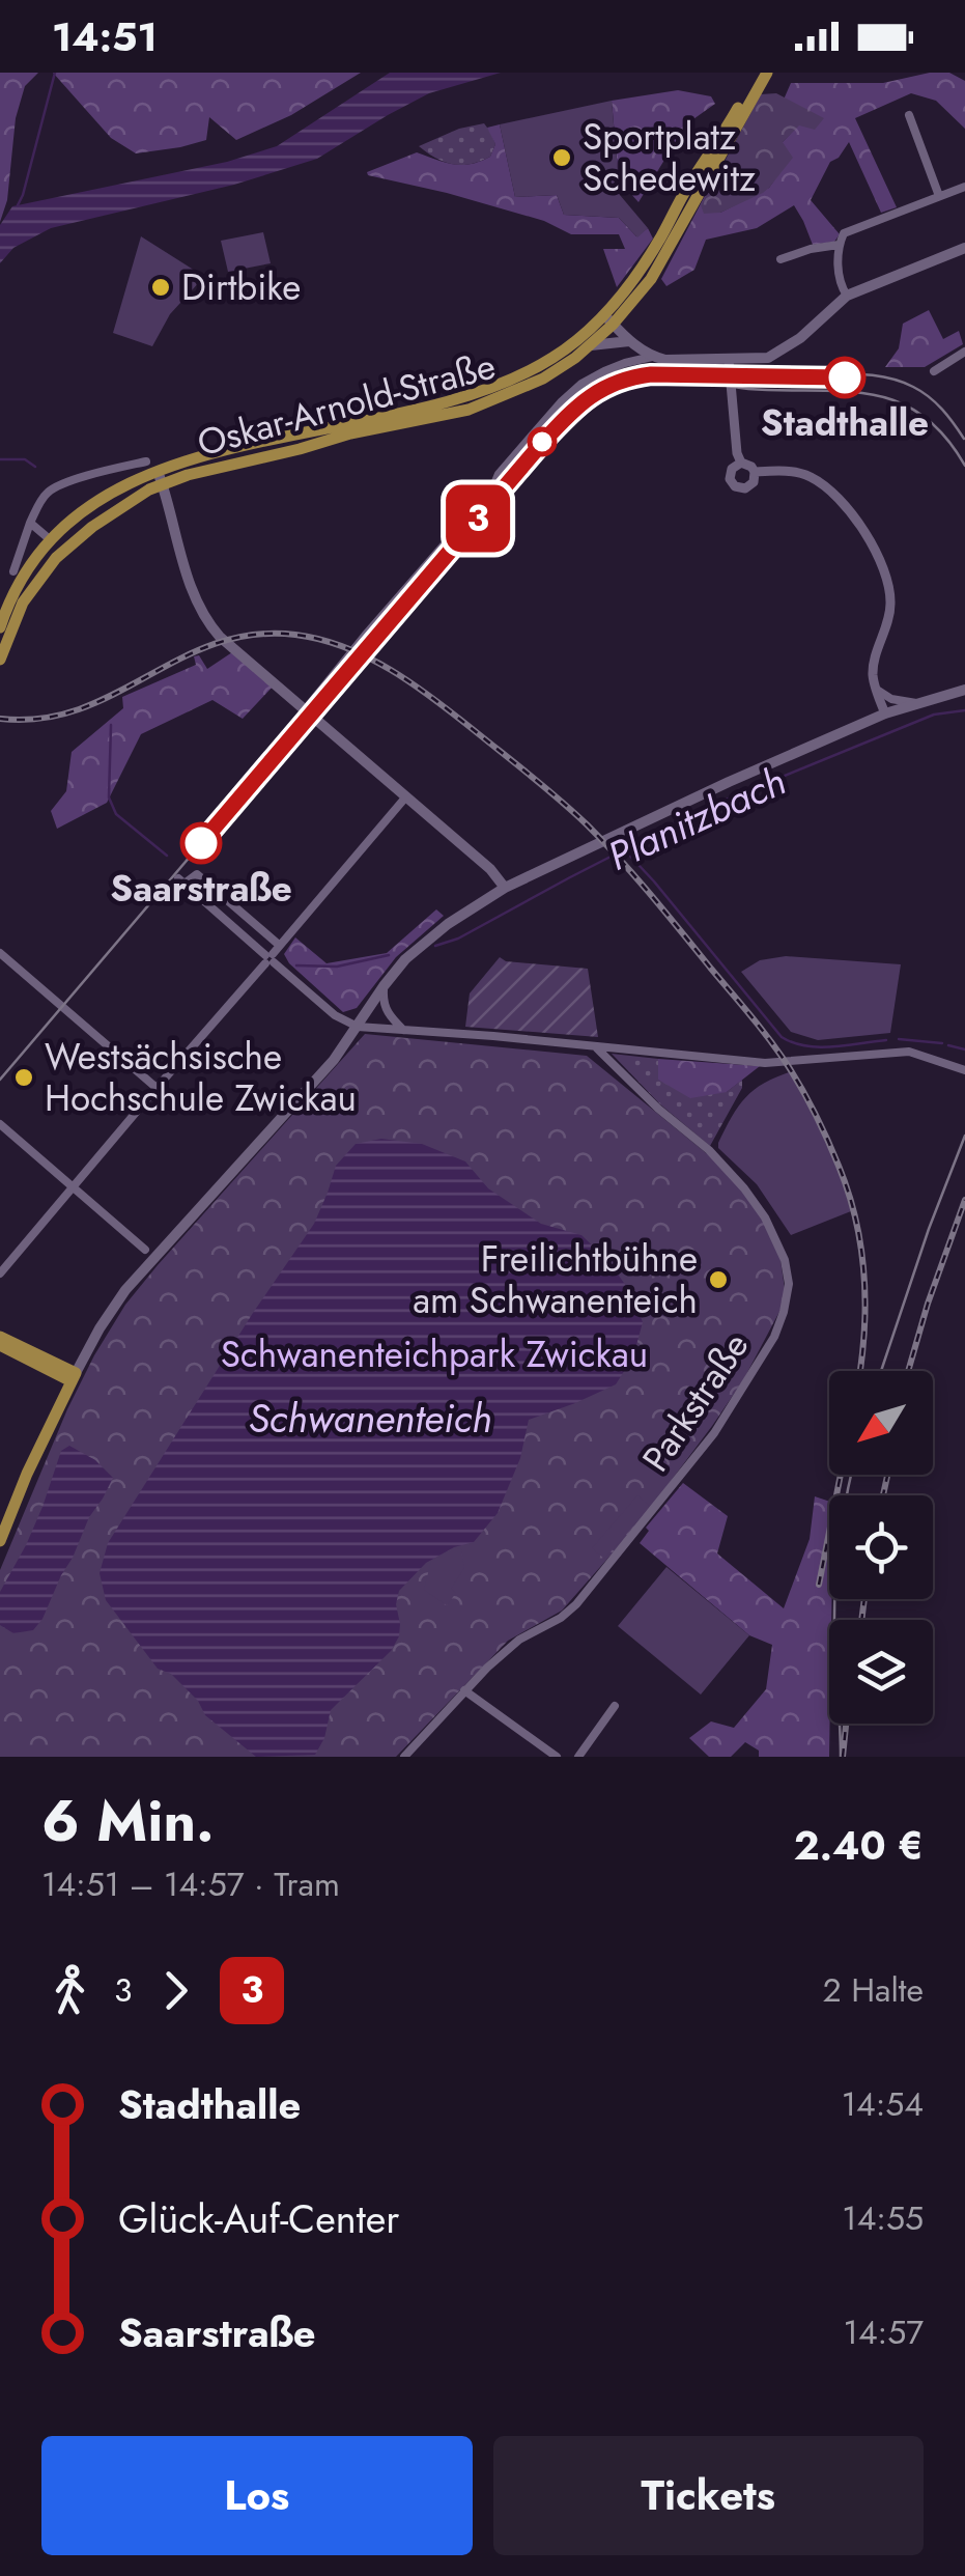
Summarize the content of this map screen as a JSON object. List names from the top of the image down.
{
  "streets": {
    "main road": ["Oskar-Arnold-Straße"],
    "street": ["Parkstraße"]
  },
  "water": ["Planitzbach", "Schwanenteich"],
  "parks": ["Schwanenteichpark Zwickau"],
  "places": [
    "Sportplatz Schedewitz",
    "Dirtbike",
    "Stadthalle",
    "Saarstraße",
    "Westsächsische Hochschule Zwickau",
    "Freilichtbühne am Schwanenteich"
  ],
  "lines": ["tram line 3"],
  "north": "bottom left",
  "page": {
    "status": "14:51",
    "on_map": "3",
    "heading": ["6 Min.", "14:51 – 14:57 · Tram", "2.40 €"],
    "legs": ["3", "3", "2 Halte"],
    "list": [
      {
        "name": "Stadthalle",
        "value": "14:54"
      },
      {
        "name": "Glück-Auf-Center",
        "value": "14:55"
      },
      {
        "name": "Saarstraße",
        "value": "14:57"
      }
    ],
    "buttons": ["Los", "Tickets"]
  }
}
